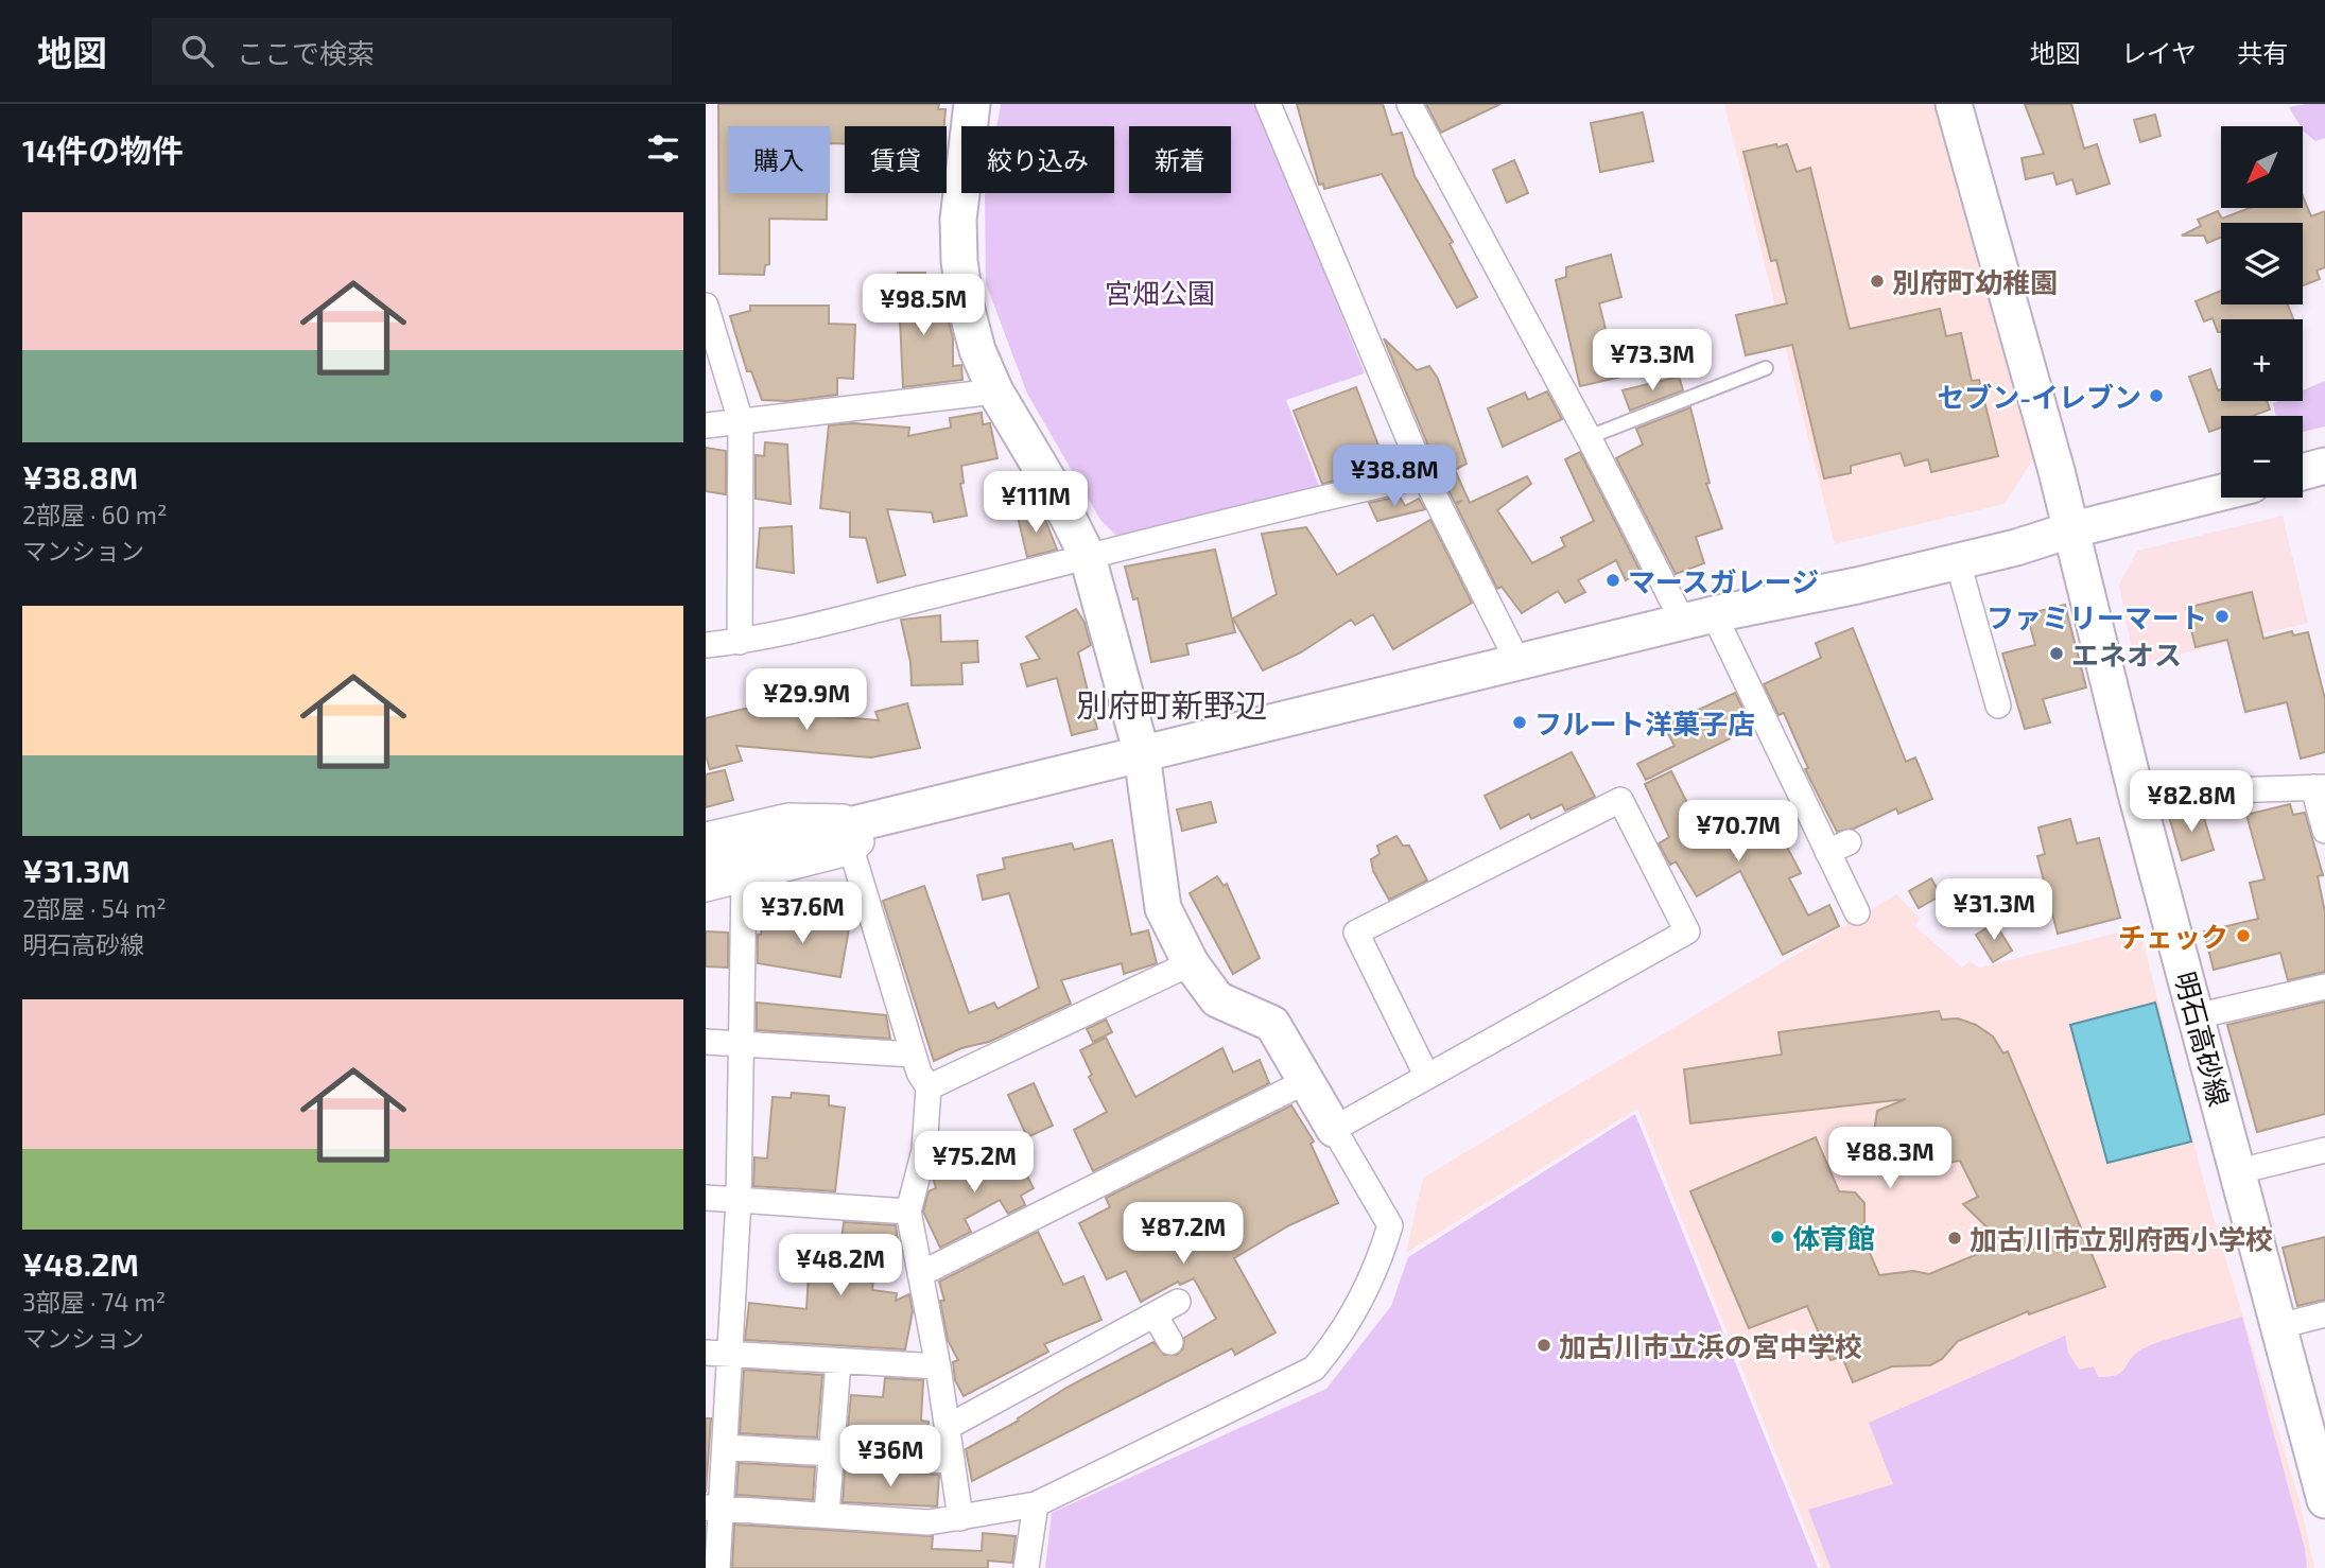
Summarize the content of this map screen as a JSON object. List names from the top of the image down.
{
  "streets": {
    "street": ["明石高砂線"]
  },
  "districts": ["別府町新野辺"],
  "parks": ["宮畑公園"],
  "places": [
    "別府町幼稚園",
    "セブン-イレブン",
    "マースガレージ",
    "ファミリーマート",
    "エネオス",
    "フルート洋菓子店",
    "チェック",
    "体育館",
    "加古川市立別府西小学校",
    "加古川市立浜の宮中学校"
  ],
  "north": "bottom left",
  "page": {
    "header": "地図",
    "search": "ここで検索",
    "nav": ["地図", "レイヤ", "共有"],
    "heading": "14件の物件",
    "map_buttons": ["+", "−"],
    "chip": [
      "購入",
      "賃貸",
      "絞り込み",
      "新着"
    ],
    "list": [
      {
        "name": "¥38.8M",
        "note": "2部屋 · 60 m² · マンション"
      },
      {
        "name": "¥31.3M",
        "note": "2部屋 · 54 m² · 明石高砂線"
      },
      {
        "name": "¥48.2M",
        "note": "3部屋 · 74 m² · マンション"
      }
    ],
    "price": [
      "¥98.5M",
      "¥73.3M",
      "¥38.8M",
      "¥111M",
      "¥29.9M",
      "¥82.8M",
      "¥70.7M",
      "¥31.3M",
      "¥37.6M",
      "¥88.3M",
      "¥75.2M",
      "¥87.2M",
      "¥48.2M",
      "¥36M"
    ]
  }
}
